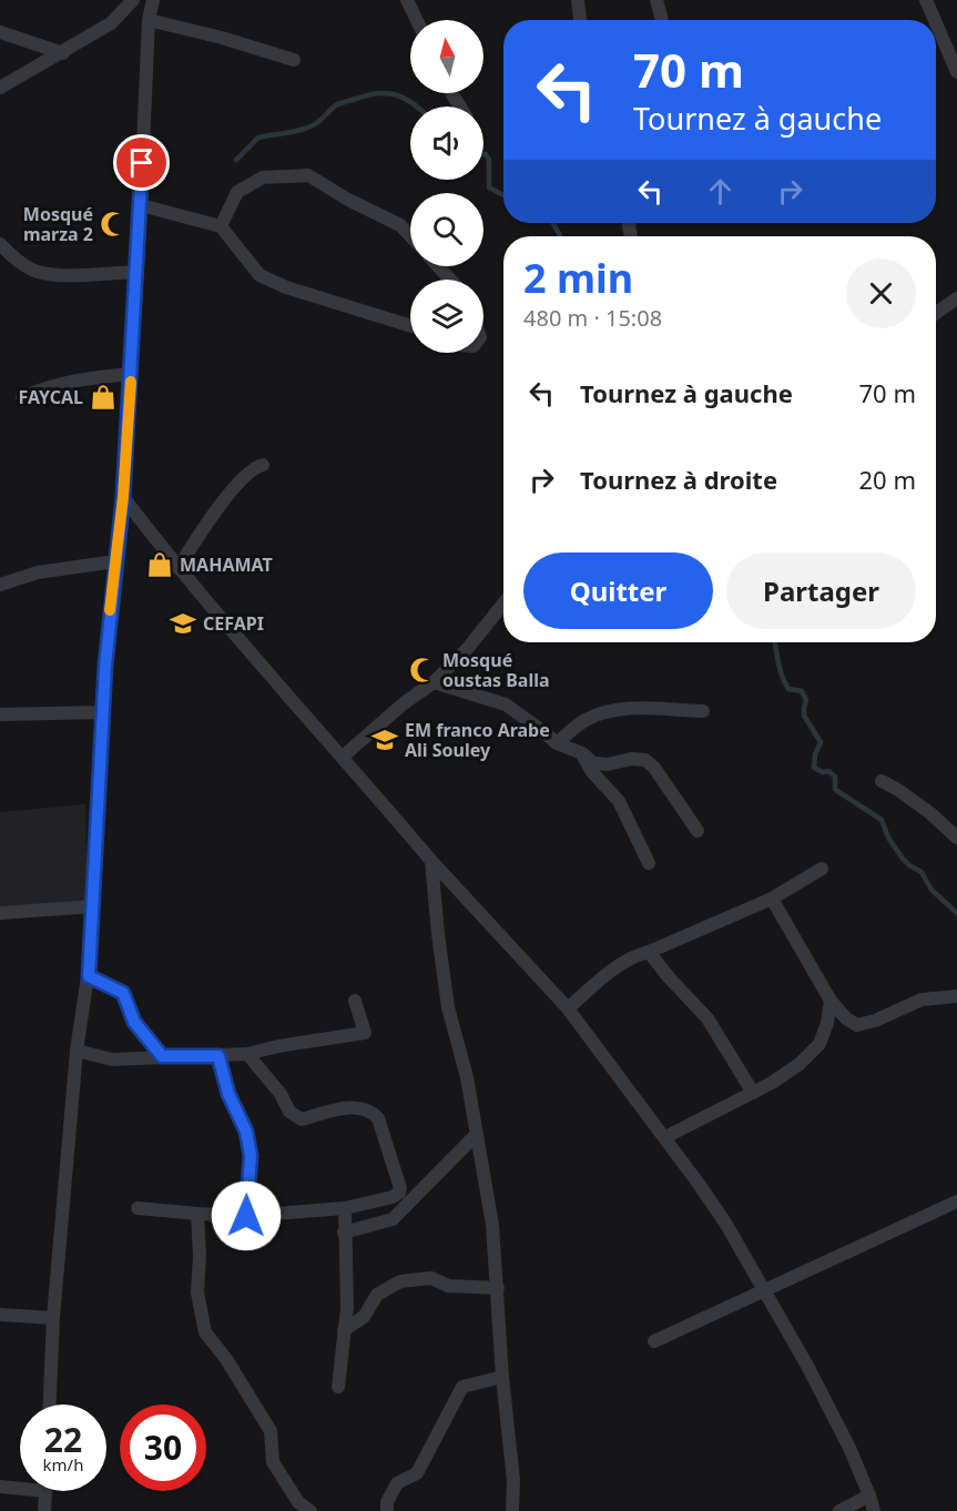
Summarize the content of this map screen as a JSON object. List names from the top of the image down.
{
  "places": {
    "mosque": ["Mosqué marza 2", "Mosqué oustas Balla"],
    "shop": ["FAYCAL", "MAHAMAT"],
    "school or university": ["CEFAPI", "EM franco Arabe Ali Souley"]
  },
  "north": "top",
  "page": {
    "turn": ["70 m", "Tournez à gauche"],
    "heading": ["2 min", "480 m · 15:08"],
    "list": [
      {
        "name": "Tournez à gauche",
        "value": "70 m"
      },
      {
        "name": "Tournez à droite",
        "value": "20 m"
      }
    ],
    "buttons": ["Quitter", "Partager"],
    "speed": "22 km/h",
    "limit": "30"
  }
}
